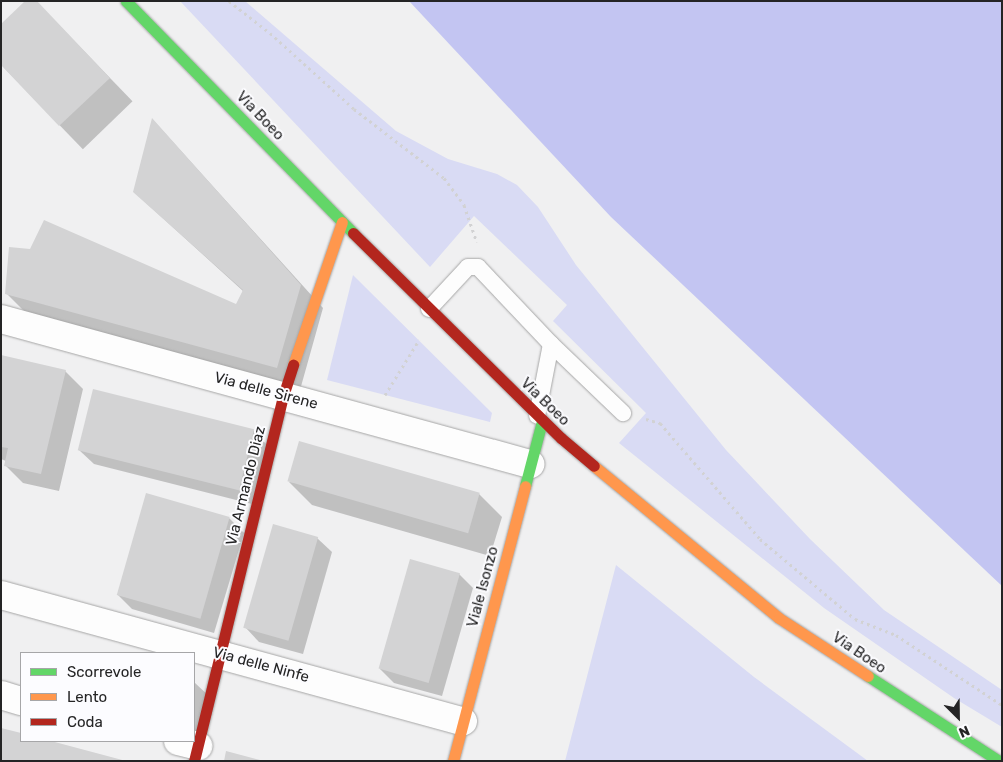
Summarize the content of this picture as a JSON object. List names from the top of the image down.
{
  "streets": {
    "street": [
      "Via Boeo",
      "Via delle Sirene",
      "Via Armando Diaz",
      "Viale Isonzo",
      "Via delle Ninfe"
    ]
  },
  "crossings": [
    ["Via Boeo", "Via Armando Diaz"],
    ["Via Boeo", "Viale Isonzo"],
    ["Via delle Sirene", "Via Armando Diaz"],
    ["Via delle Sirene", "Viale Isonzo"],
    ["Via Armando Diaz", "Via delle Ninfe"],
    ["Viale Isonzo", "Via delle Ninfe"]
  ],
  "legend": ["Scorrevole", "Lento", "Coda"],
  "north": "bottom right"
}
